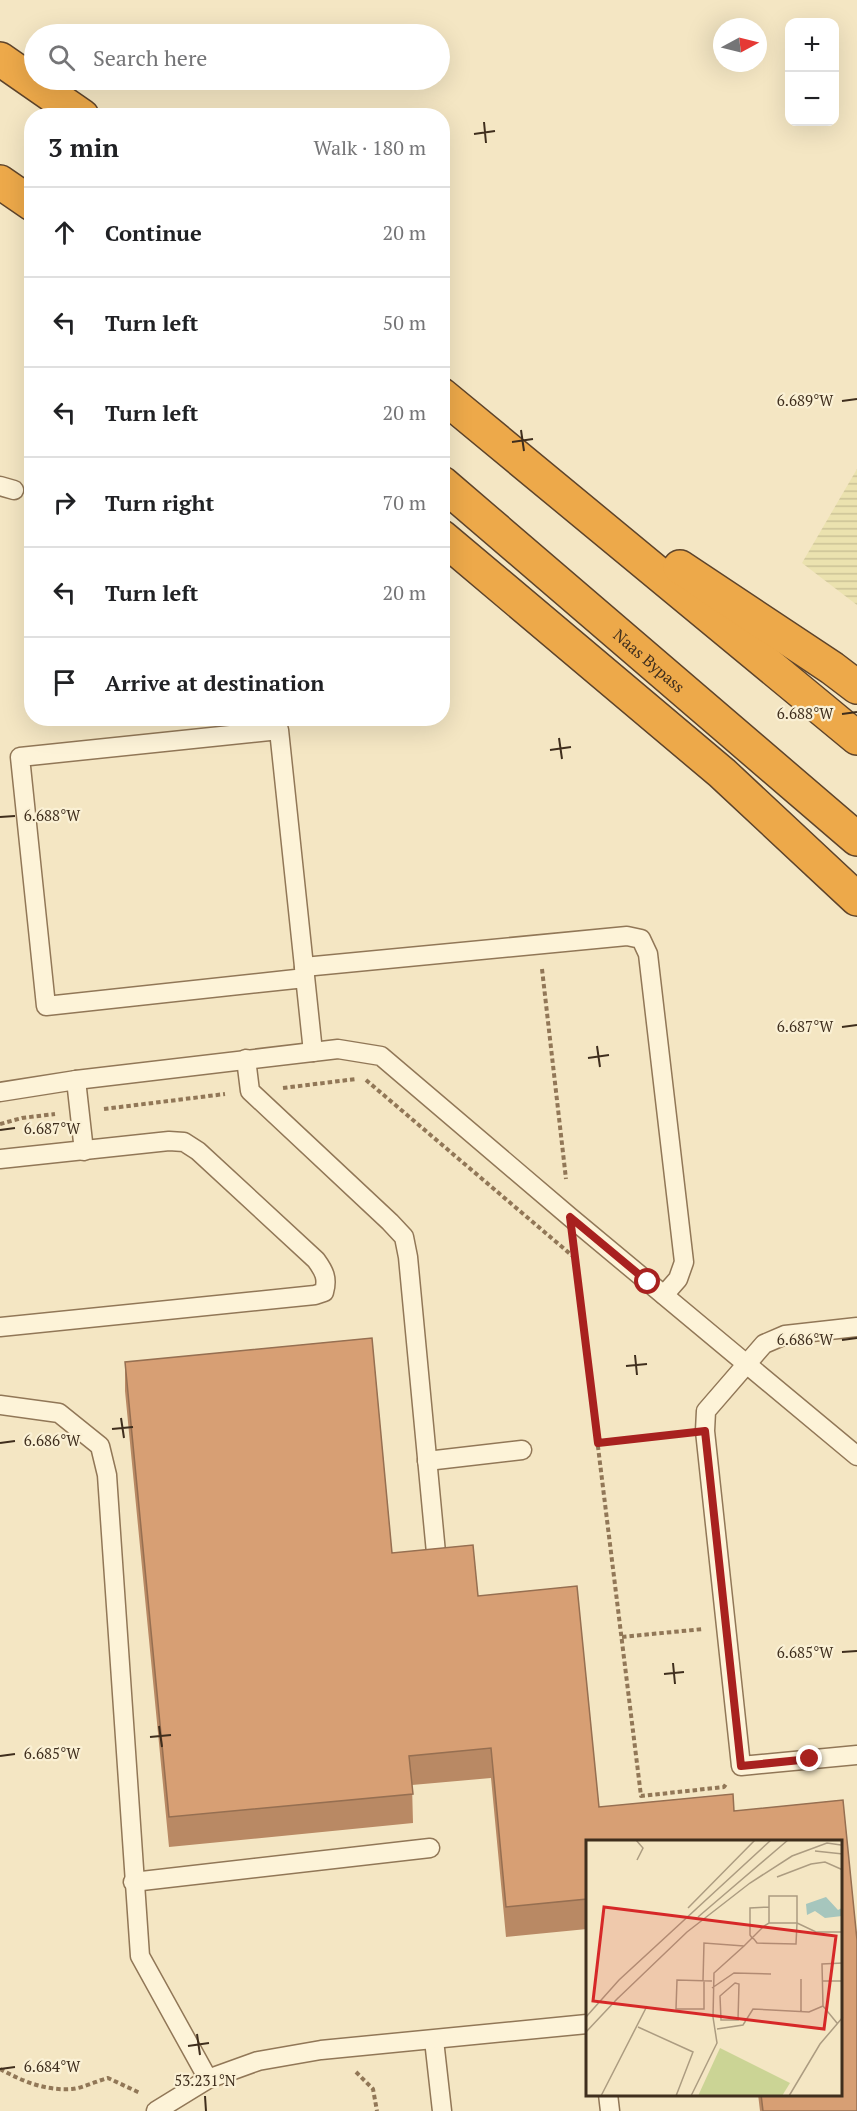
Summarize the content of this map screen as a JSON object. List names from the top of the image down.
{
  "streets": {
    "highway": ["Naas Bypass"]
  },
  "north": "right",
  "page": {
    "map_buttons": ["+", "−"],
    "search": "Search here",
    "heading": ["3 min", "Walk · 180 m"],
    "list": [
      ["Continue", "20 m"],
      ["Turn left", "50 m"],
      ["Turn left", "20 m"],
      ["Turn right", "70 m"],
      ["Turn left", "20 m"],
      "Arrive at destination"
    ]
  },
  "coordinates": [
    "6.689°W",
    "6.688°W",
    "6.687°W",
    "6.686°W",
    "6.685°W",
    "6.684°W",
    "53.231°N"
  ]
}
